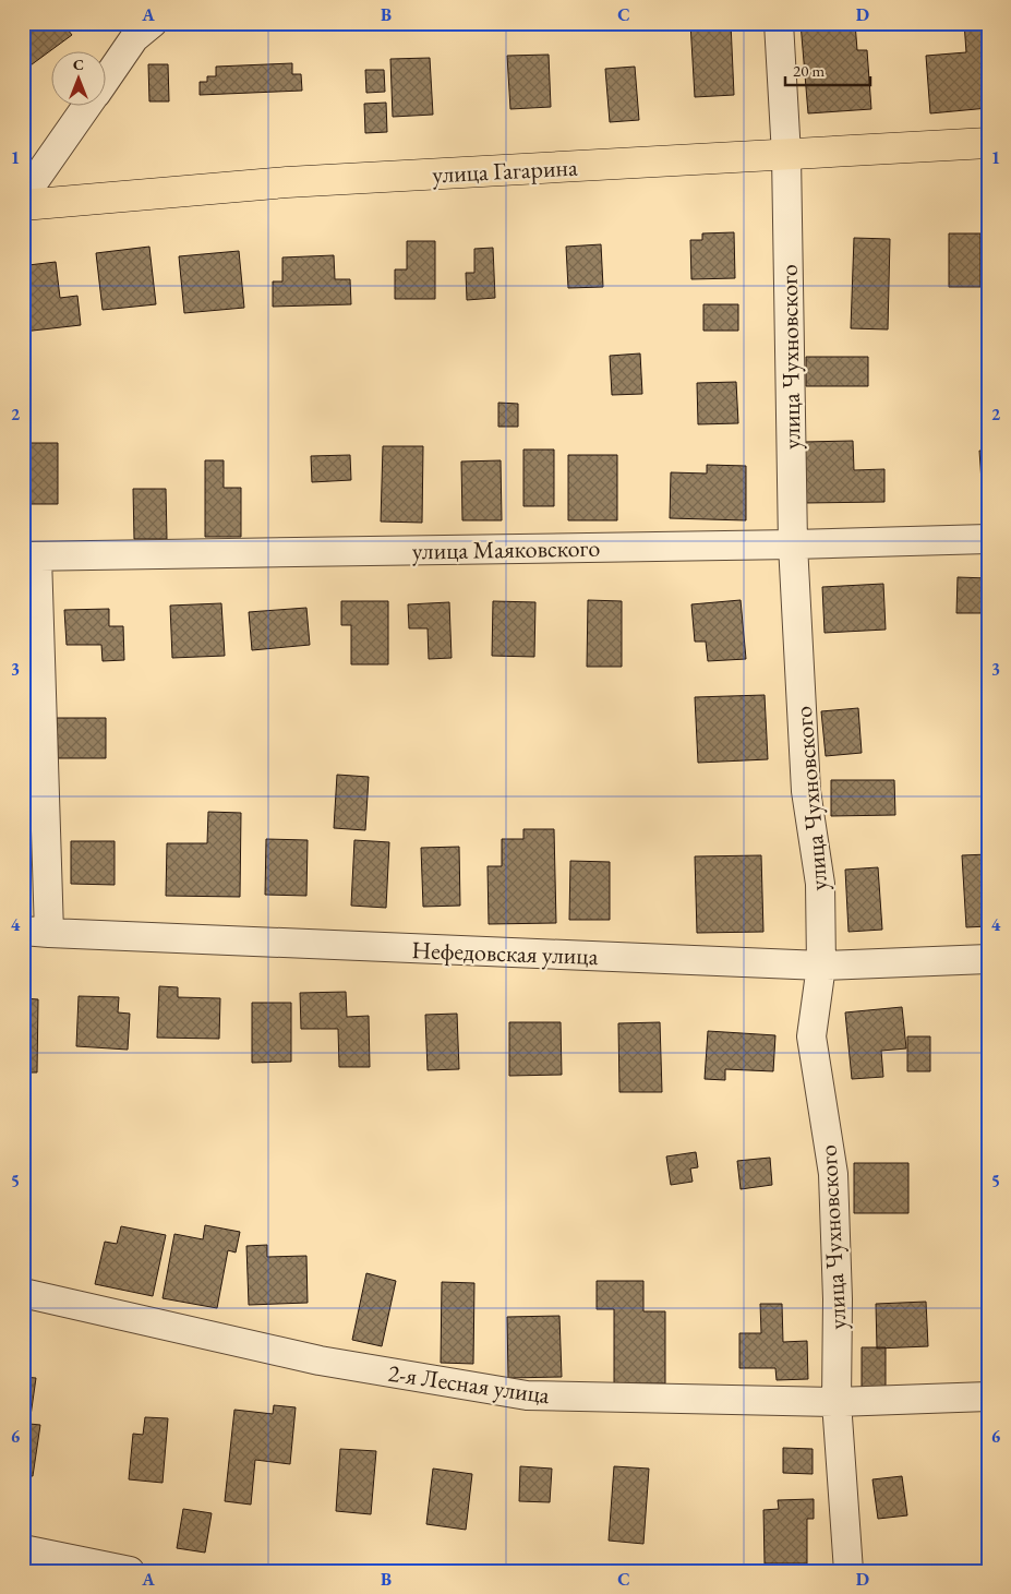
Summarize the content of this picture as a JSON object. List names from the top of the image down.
{
  "streets": {
    "main road": ["улица Гагарина"],
    "street": [
      "улица Чухновского",
      "улица Маяковского",
      "Нефедовская улица",
      "2-я Лесная улица"
    ]
  },
  "crossings": [
    ["улица Гагарина", "улица Чухновского"],
    ["улица Чухновского", "улица Маяковского"],
    ["улица Чухновского", "Нефедовская улица"],
    ["улица Чухновского", "2-я Лесная улица"]
  ],
  "scale_bar": "20 m",
  "north": "top",
  "grid": {
    "columns": [
      "A",
      "B",
      "C",
      "D"
    ],
    "rows": [
      "1",
      "2",
      "3",
      "4",
      "5",
      "6"
    ]
  }
}
